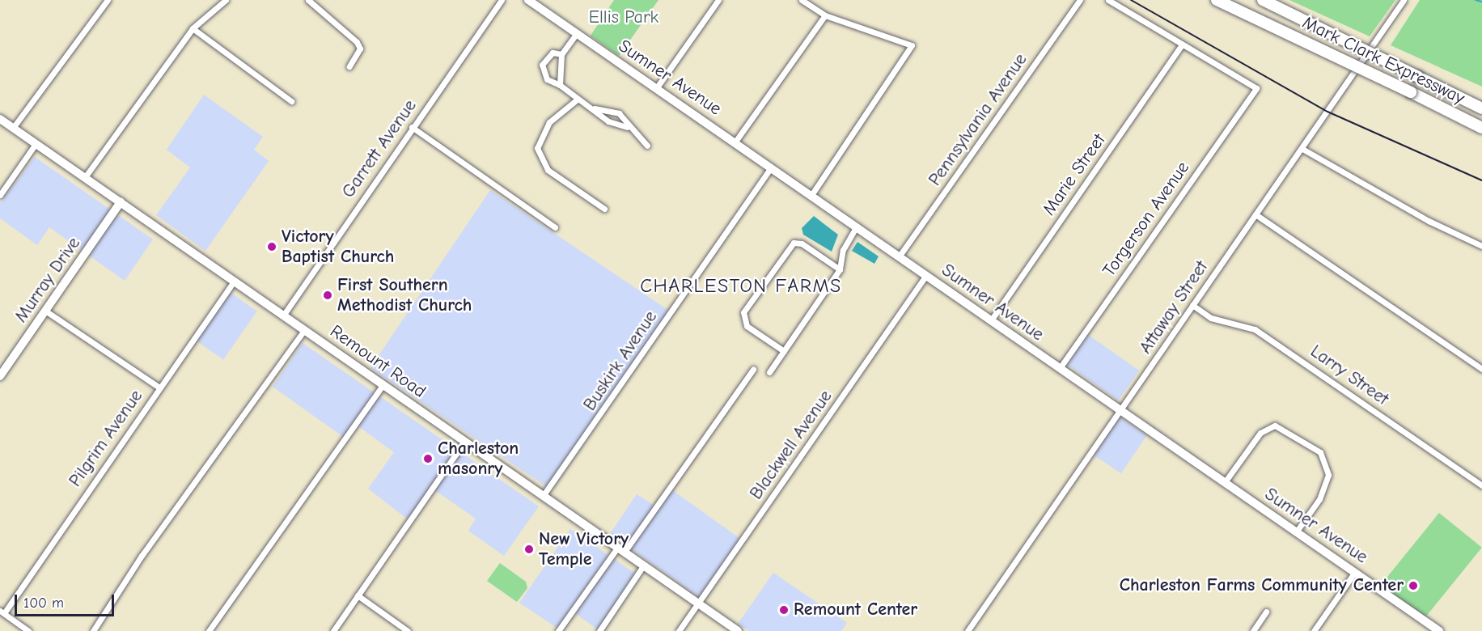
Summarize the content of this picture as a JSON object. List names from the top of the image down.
{
  "streets": {
    "highway": ["Mark Clark Expressway"],
    "street": [
      "Sumner Avenue",
      "Pennsylvania Avenue",
      "Garrett Avenue",
      "Marie Street",
      "Torgerson Avenue",
      "Murray Drive",
      "Attaway Street",
      "Buskirk Avenue",
      "Remount Road",
      "Larry Street",
      "Pilgrim Avenue",
      "Blackwell Avenue"
    ]
  },
  "crossings": [
    ["Sumner Avenue", "Pennsylvania Avenue"],
    ["Sumner Avenue", "Marie Street"],
    ["Sumner Avenue", "Torgerson Avenue"],
    ["Sumner Avenue", "Attaway Street"],
    ["Sumner Avenue", "Buskirk Avenue"],
    ["Sumner Avenue", "Blackwell Avenue"],
    ["Garrett Avenue", "Remount Road"],
    ["Marie Street", "Torgerson Avenue"],
    ["Murray Drive", "Remount Road"],
    ["Attaway Street", "Larry Street"],
    ["Buskirk Avenue", "Remount Road"],
    ["Remount Road", "Pilgrim Avenue"],
    ["Remount Road", "Blackwell Avenue"]
  ],
  "districts": ["CHARLESTON FARMS"],
  "parks": ["Ellis Park"],
  "places": [
    "Victory Baptist Church",
    "First Southern Methodist Church",
    "Charleston masonry",
    "New Victory Temple",
    "Charleston Farms Community Center",
    "Remount Center"
  ],
  "scale_bar": "100 m"
}
